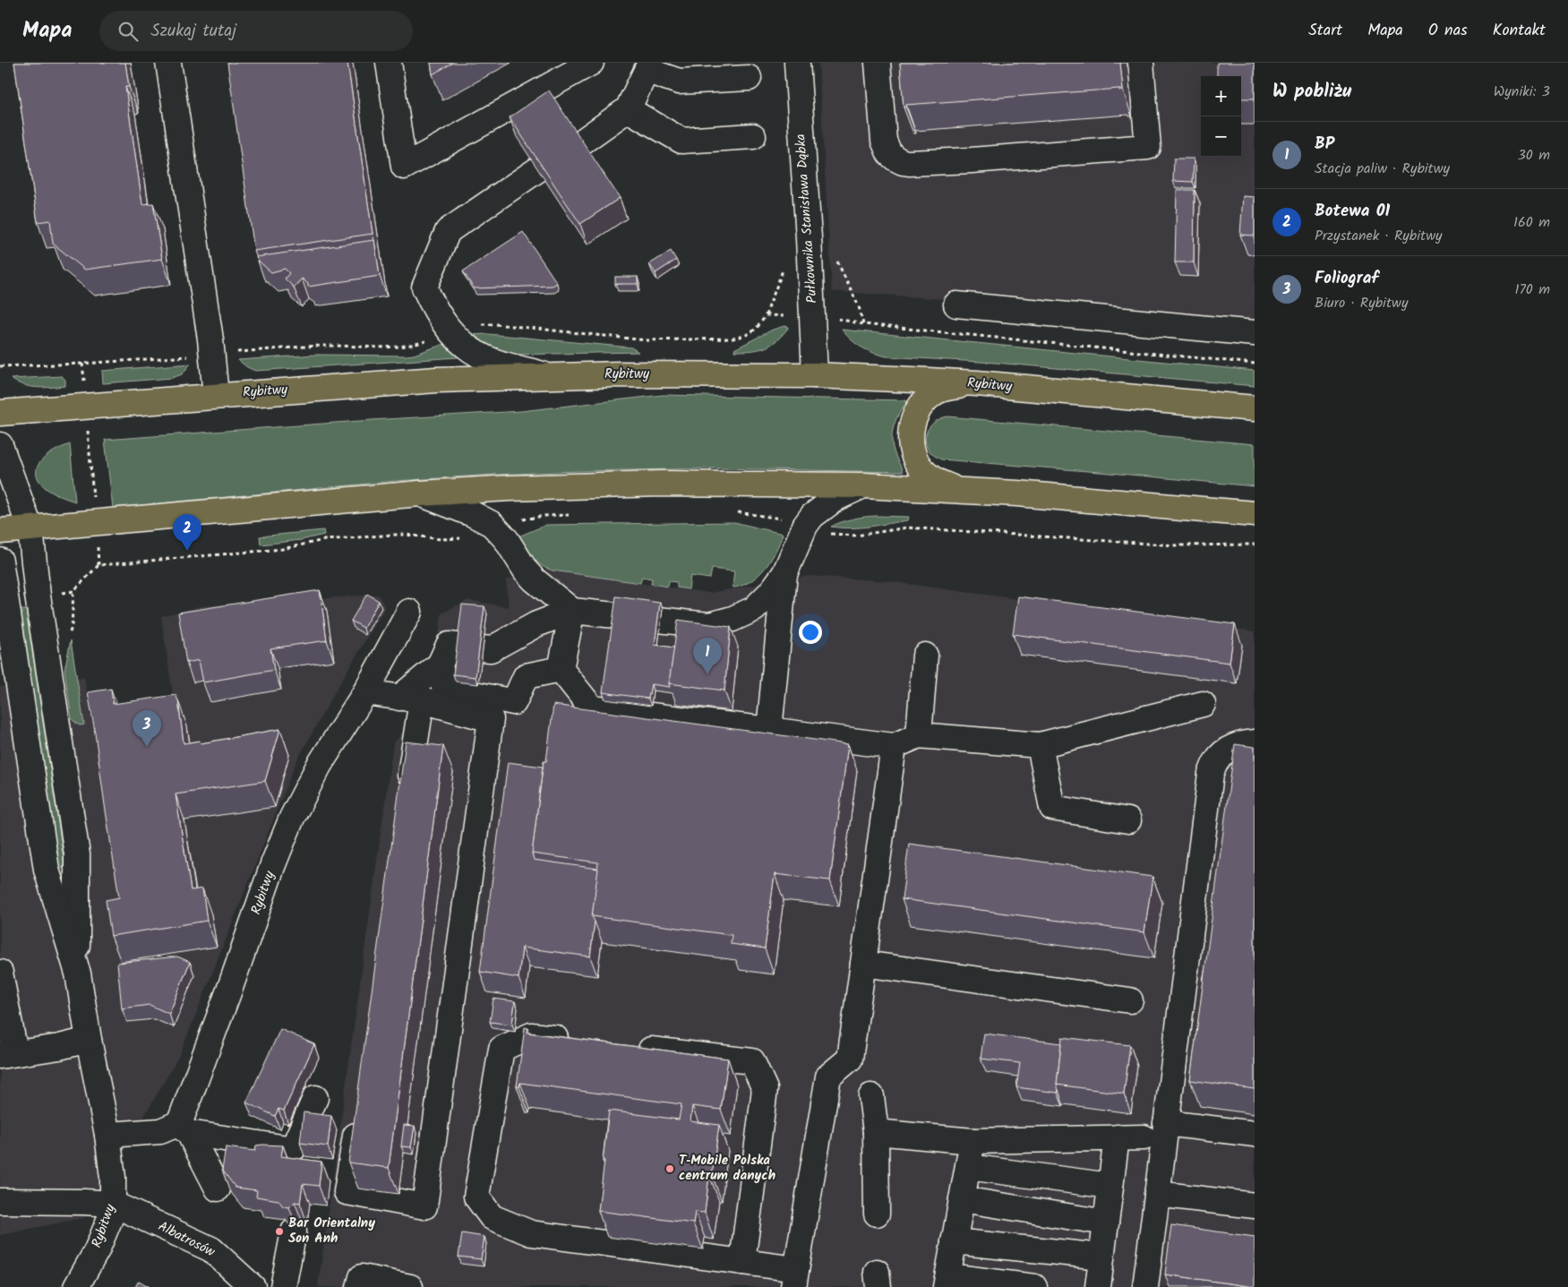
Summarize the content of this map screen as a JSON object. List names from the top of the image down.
{
  "streets": {
    "main road": ["Rybitwy"],
    "street": ["Pułkownika Stanisława Dąbka", "Albatrosów"]
  },
  "crossings": [
    ["Pułkownika Stanisława Dąbka", "Rybitwy"],
    ["Rybitwy", "Albatrosów"]
  ],
  "places": ["T‑Mobile Polska centrum danych", "Bar Orientalny Son Anh"],
  "page": {
    "header": "Mapa",
    "search": "Szukaj tutaj",
    "nav": [
      "Start",
      "Mapa",
      "O nas",
      "Kontakt"
    ],
    "heading": ["W pobliżu", "Wyniki: 3"],
    "map_buttons": ["+", "−"],
    "list": [
      {
        "mark": "1",
        "name": "BP",
        "note": "Stacja paliw · Rybitwy",
        "value": "30 m"
      },
      {
        "mark": "2",
        "name": "Botewa 01",
        "note": "Przystanek · Rybitwy",
        "value": "160 m"
      },
      {
        "mark": "3",
        "name": "Foliograf",
        "note": "Biuro · Rybitwy",
        "value": "170 m"
      }
    ],
    "pins": ["2", "1", "3"]
  }
}
